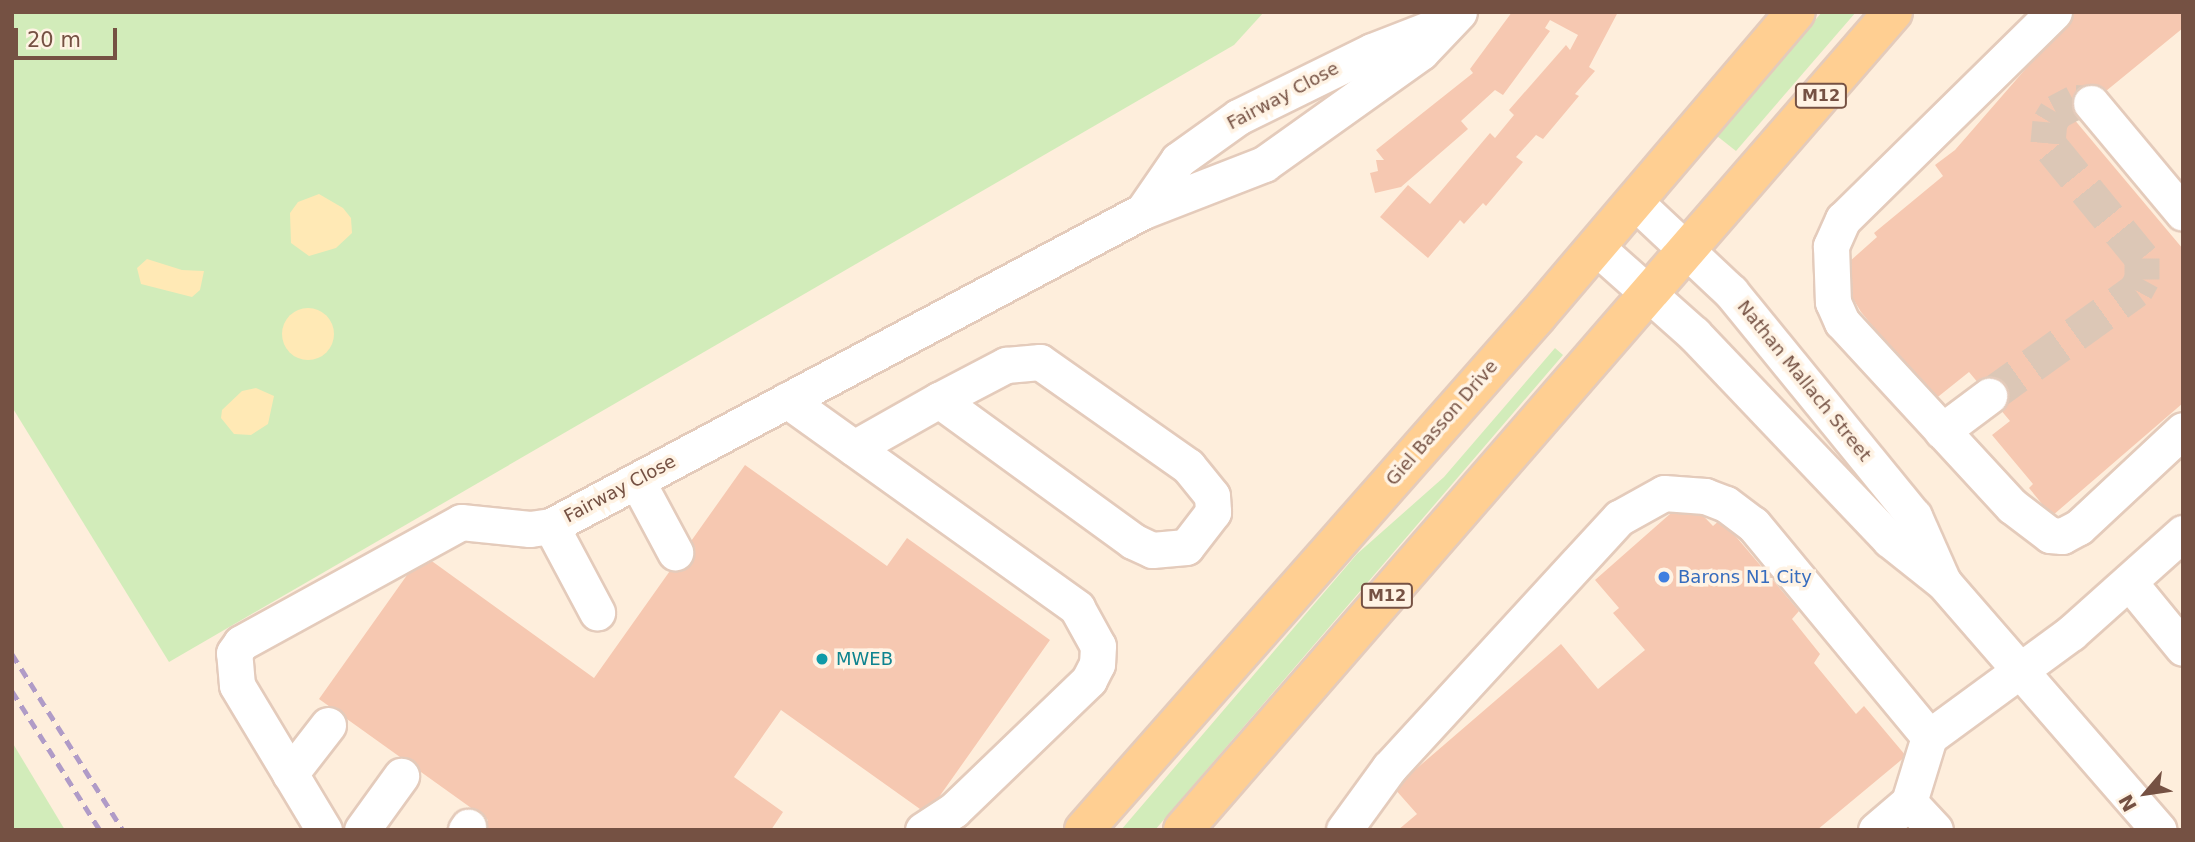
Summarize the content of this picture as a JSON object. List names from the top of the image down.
{
  "streets": {
    "main road": ["M12", "Giel Basson Drive"],
    "street": ["Fairway Close", "Nathan Mallach Street"]
  },
  "crossings": [
    ["M12", "Nathan Mallach Street"],
    ["Nathan Mallach Street", "Giel Basson Drive"]
  ],
  "places": ["Barons N1 City", "MWEB"],
  "scale_bar": "20 m",
  "north": "bottom left"
}
